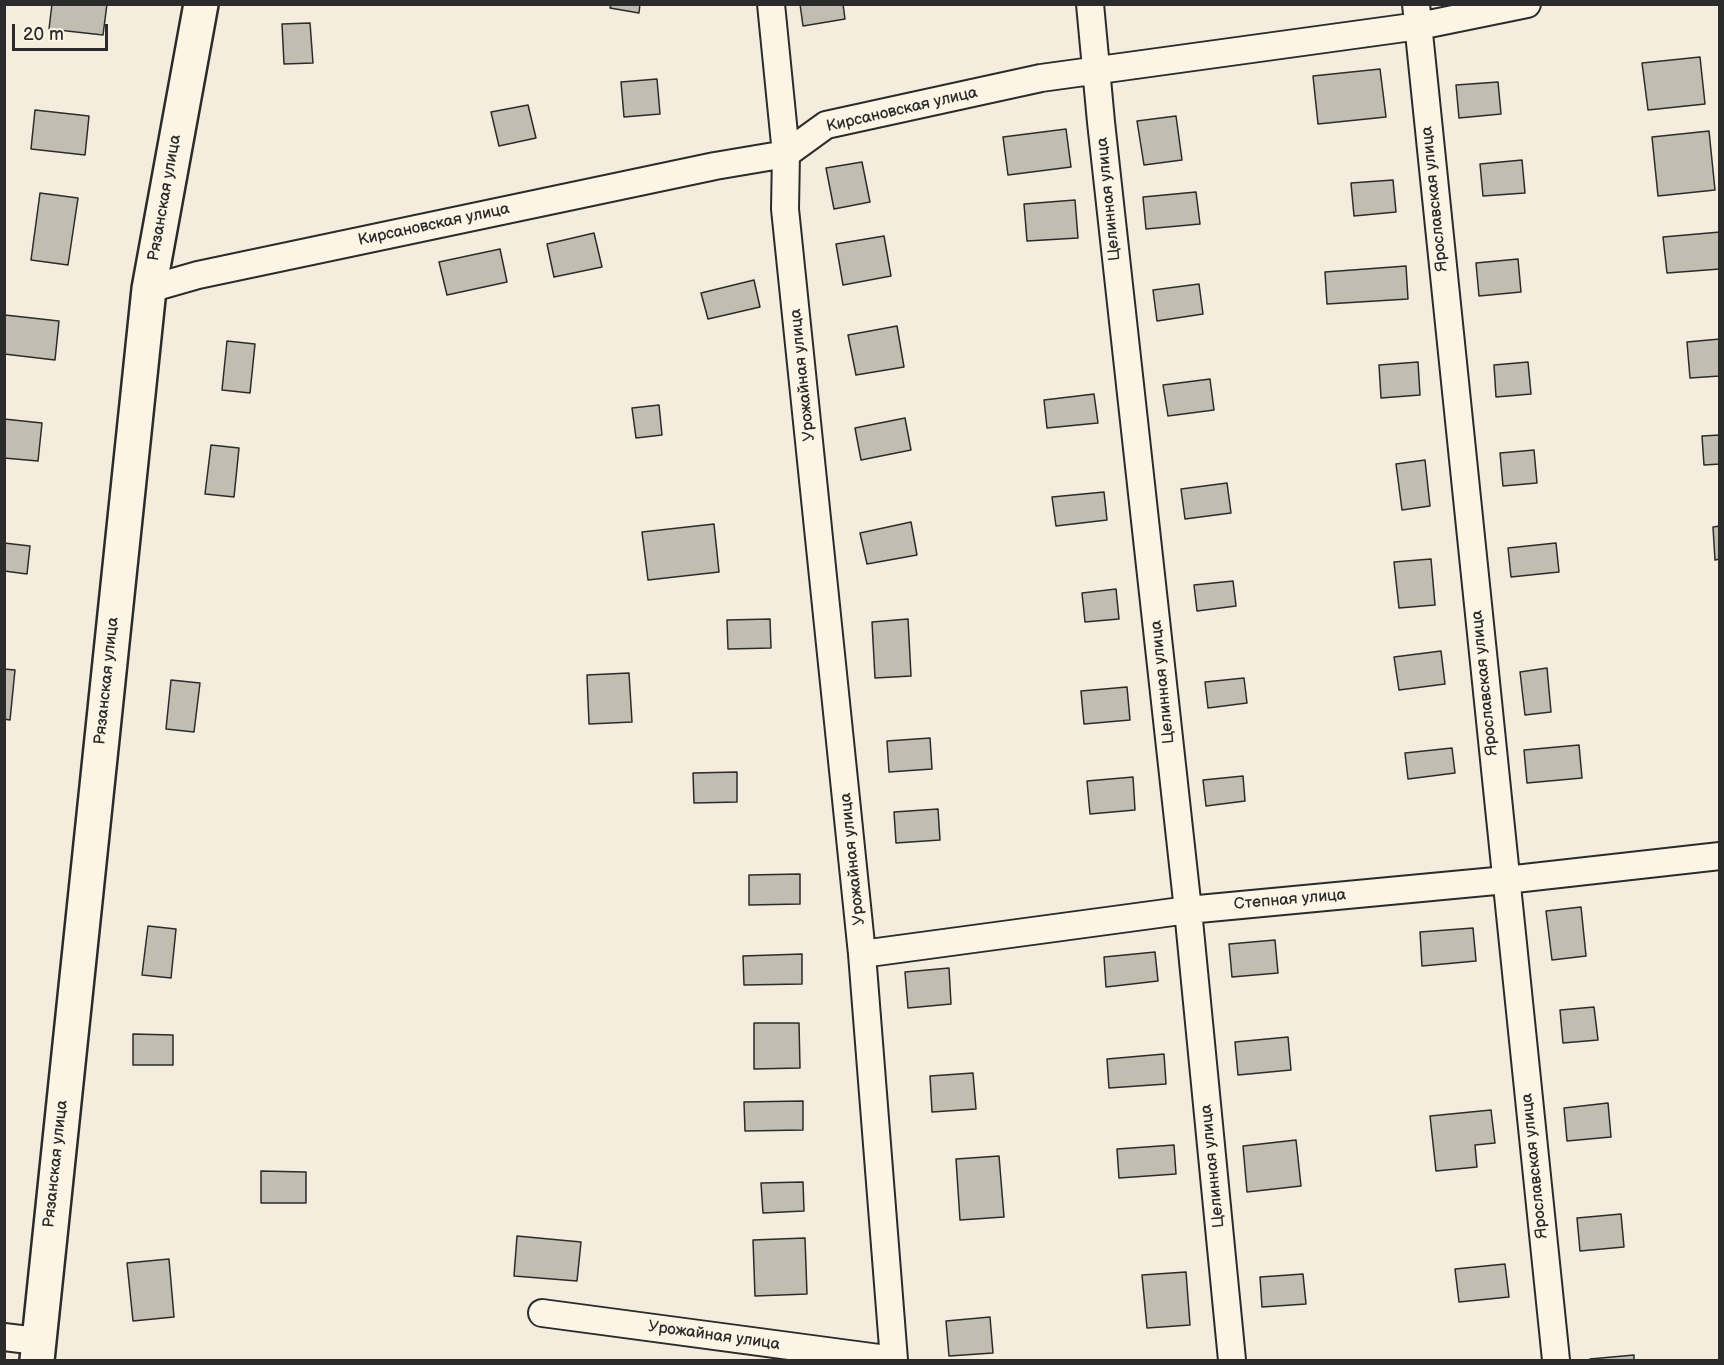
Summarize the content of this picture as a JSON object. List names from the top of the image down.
{
  "streets": {
    "main road": ["Рязанская улица"],
    "street": [
      "Кирсановская улица",
      "Целинная улица",
      "Ярославская улица",
      "Урожайная улица",
      "Степная улица"
    ]
  },
  "crossings": [
    ["Кирсановская улица", "Рязанская улица"],
    ["Кирсановская улица", "Целинная улица"],
    ["Кирсановская улица", "Ярославская улица"],
    ["Кирсановская улица", "Урожайная улица"],
    ["Целинная улица", "Степная улица"],
    ["Ярославская улица", "Степная улица"],
    ["Урожайная улица", "Степная улица"]
  ],
  "scale_bar": "20 m"
}
